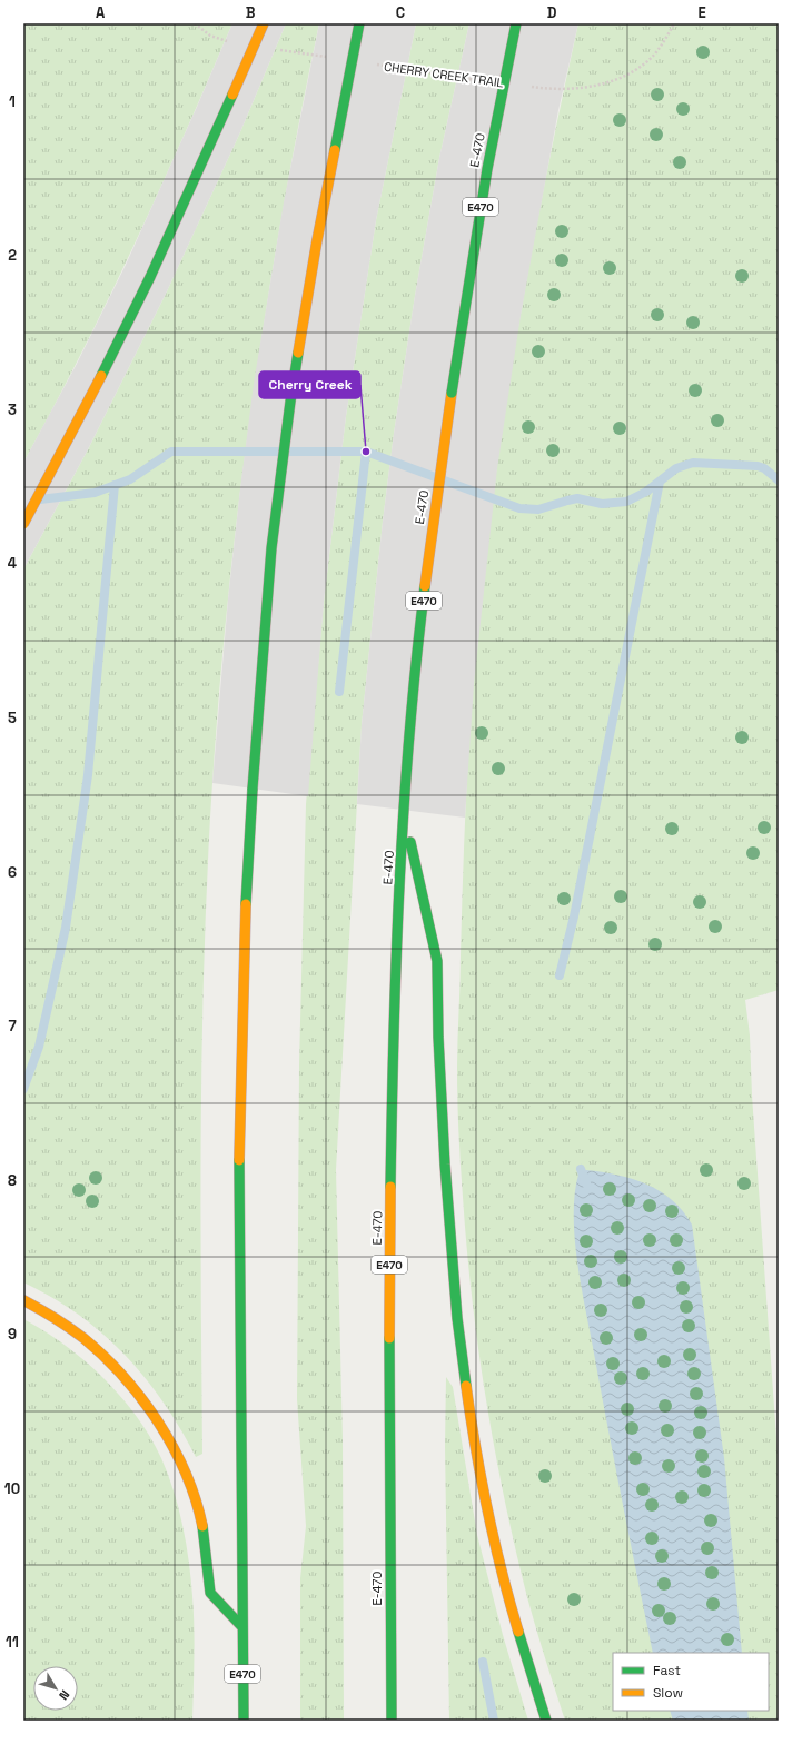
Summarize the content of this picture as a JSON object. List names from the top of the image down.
{
  "streets": {
    "highway": ["E-470", "E470"],
    "path": ["CHERRY CREEK TRAIL"]
  },
  "places": ["Cherry Creek"],
  "legend": ["Fast", "Slow"],
  "north": "bottom right",
  "grid": {
    "columns": [
      "A",
      "B",
      "C",
      "D",
      "E"
    ],
    "rows": [
      "1",
      "2",
      "3",
      "4",
      "5",
      "6",
      "7",
      "8",
      "9",
      "10",
      "11"
    ]
  }
}
